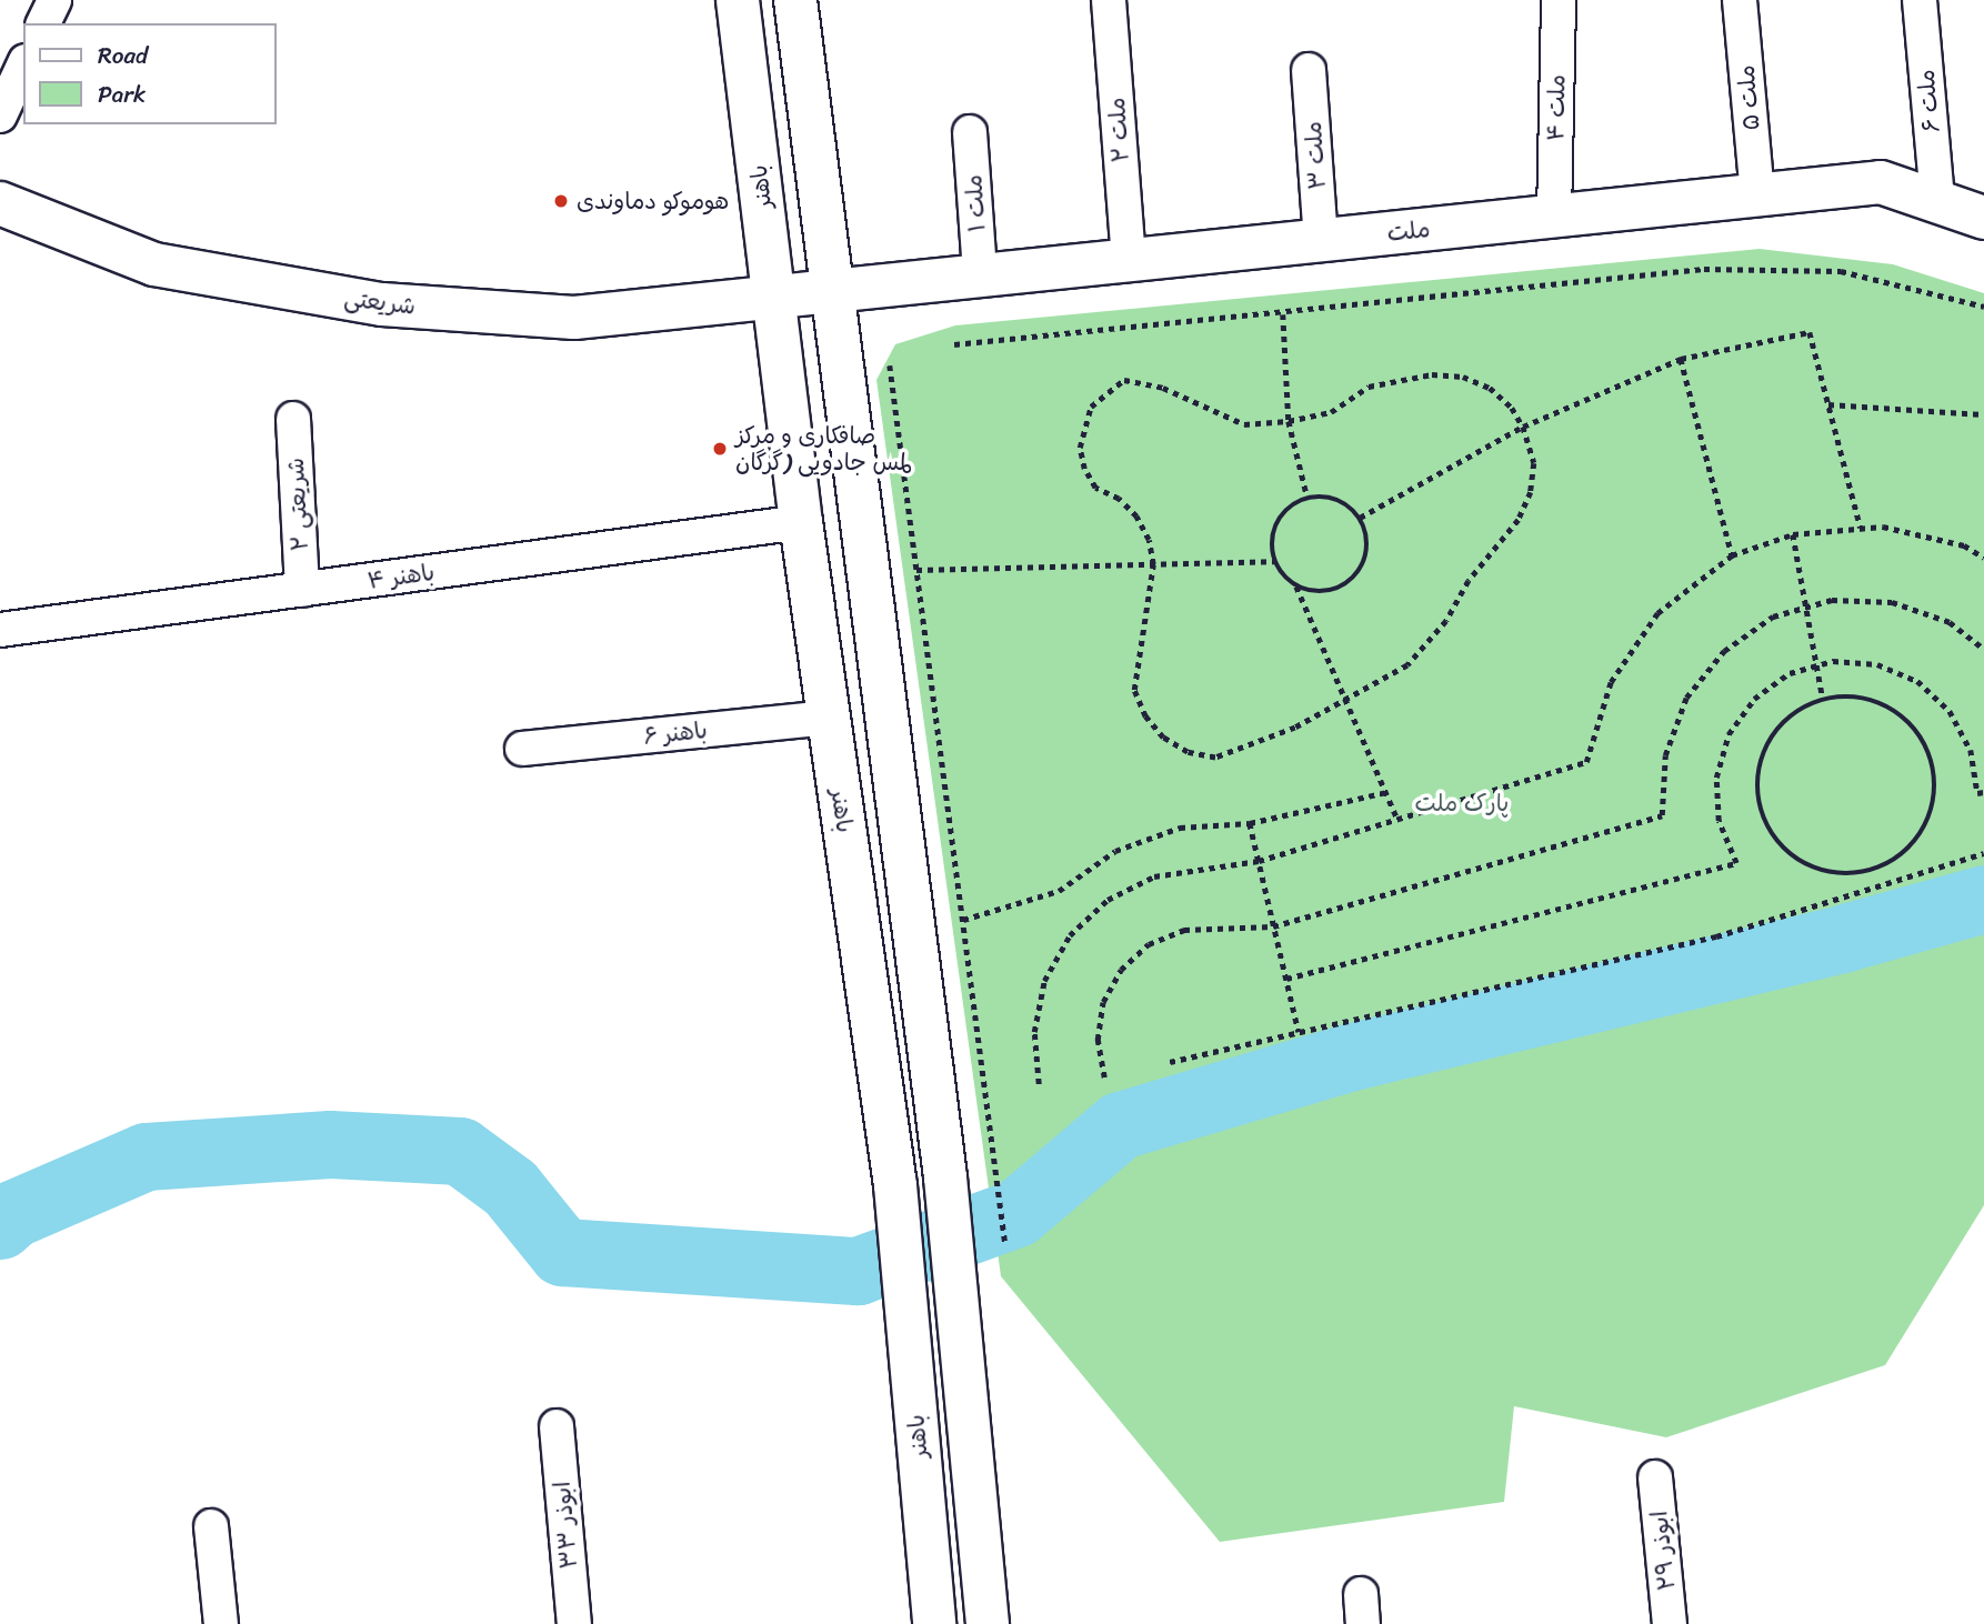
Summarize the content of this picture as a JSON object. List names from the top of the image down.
{
  "streets": {
    "main road": ["باهنر", "ملت", "شریعتی"],
    "street": [
      "۵ ملت",
      "۶ ملت",
      "۴ ملت",
      "۲ ملت",
      "۳ ملت",
      "ملت ۱",
      "۲ شریعتی",
      "۴ باهنر",
      "۶ باهنر",
      "ابوذر ۳۳",
      "ابوذر ۲۹"
    ]
  },
  "crossings": [
    ["۵ ملت", "ملت"],
    ["۶ ملت", "ملت"],
    ["۴ ملت", "ملت"],
    ["۲ ملت", "ملت"],
    ["۳ ملت", "ملت"],
    ["باهنر", "شریعتی"],
    ["باهنر", "۴ باهنر"],
    ["باهنر", "۶ باهنر"],
    ["ملت ۱", "ملت"],
    ["ملت", "شریعتی"],
    ["۲ شریعتی", "۴ باهنر"]
  ],
  "parks": ["پارک ملت"],
  "places": ["هوموکو دماوندی", "صافکاری و مرکز لمس جادویی (گرگان"],
  "legend": ["Road", "Park"]
}
